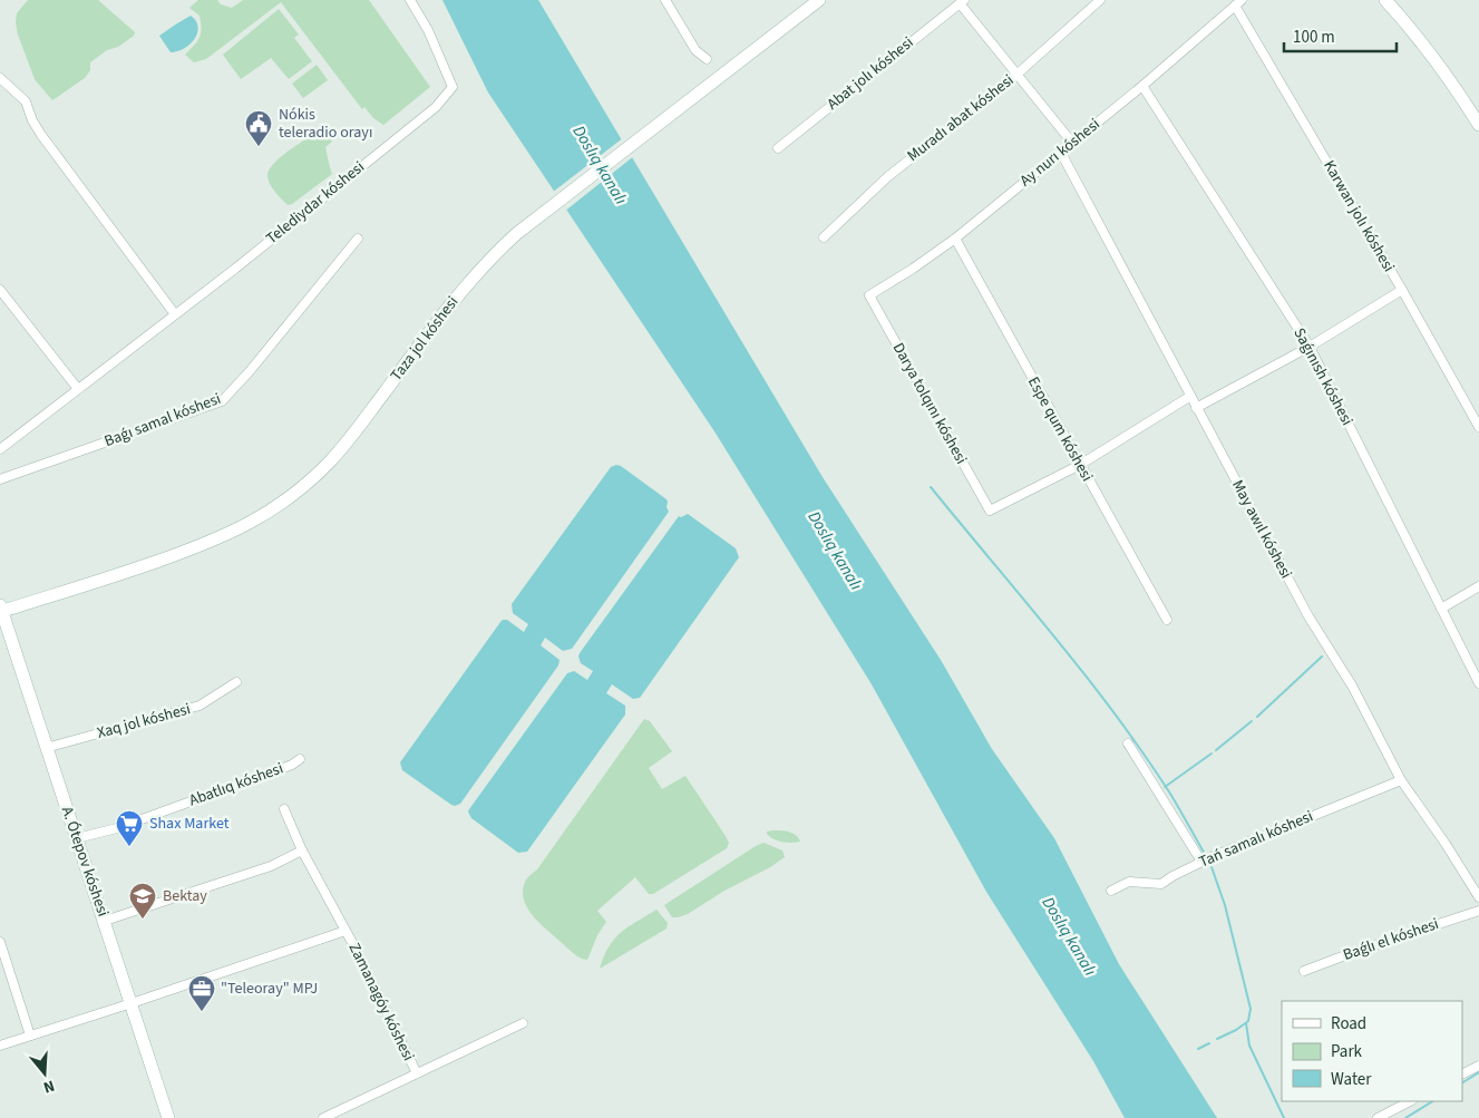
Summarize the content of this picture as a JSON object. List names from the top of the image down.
{
  "streets": {
    "main road": ["Taza jol kóshesi", "A. Ótepov kóshesi"],
    "street": [
      "Abat jolı kóshesi",
      "Muradı abat kóshesi",
      "Ay nurı kóshesi",
      "Telediydar kóshesi",
      "Karwan jolı kóshesi",
      "Saǵınısh kóshesi",
      "Darya tolqını kóshesi",
      "Baǵı samal kóshesi",
      "Espe qum kóshesi",
      "May awıl kóshesi",
      "Xaq jol kóshesi",
      "Abatlıq kóshesi",
      "Tań samalı kóshesi",
      "Baǵlı el kóshesi",
      "Zamanagóy kóshesi"
    ]
  },
  "crossings": [
    ["Ay nurı kóshesi", "Karwan jolı kóshesi"],
    ["Ay nurı kóshesi", "Saǵınısh kóshesi"],
    ["Ay nurı kóshesi", "Darya tolqını kóshesi"],
    ["Ay nurı kóshesi", "Espe qum kóshesi"],
    ["Ay nurı kóshesi", "May awıl kóshesi"],
    ["Taza jol kóshesi", "A. Ótepov kóshesi"],
    ["Darya tolqını kóshesi", "Espe qum kóshesi"],
    ["May awıl kóshesi", "Tań samalı kóshesi"],
    ["Xaq jol kóshesi", "A. Ótepov kóshesi"],
    ["Abatlıq kóshesi", "A. Ótepov kóshesi"],
    ["A. Ótepov kóshesi", "Zamanagóy kóshesi"]
  ],
  "water": ["Doslıq kanalı"],
  "places": {
    "public building": ["Nókis teleradio orayı"],
    "supermarket": ["Shax Market"],
    "school or university": ["Bektay"],
    "office": ["\"Teleoray\" MPJ"]
  },
  "legend": ["Road", "Park", "Water"],
  "scale_bar": "100 m",
  "north": "bottom"
}
